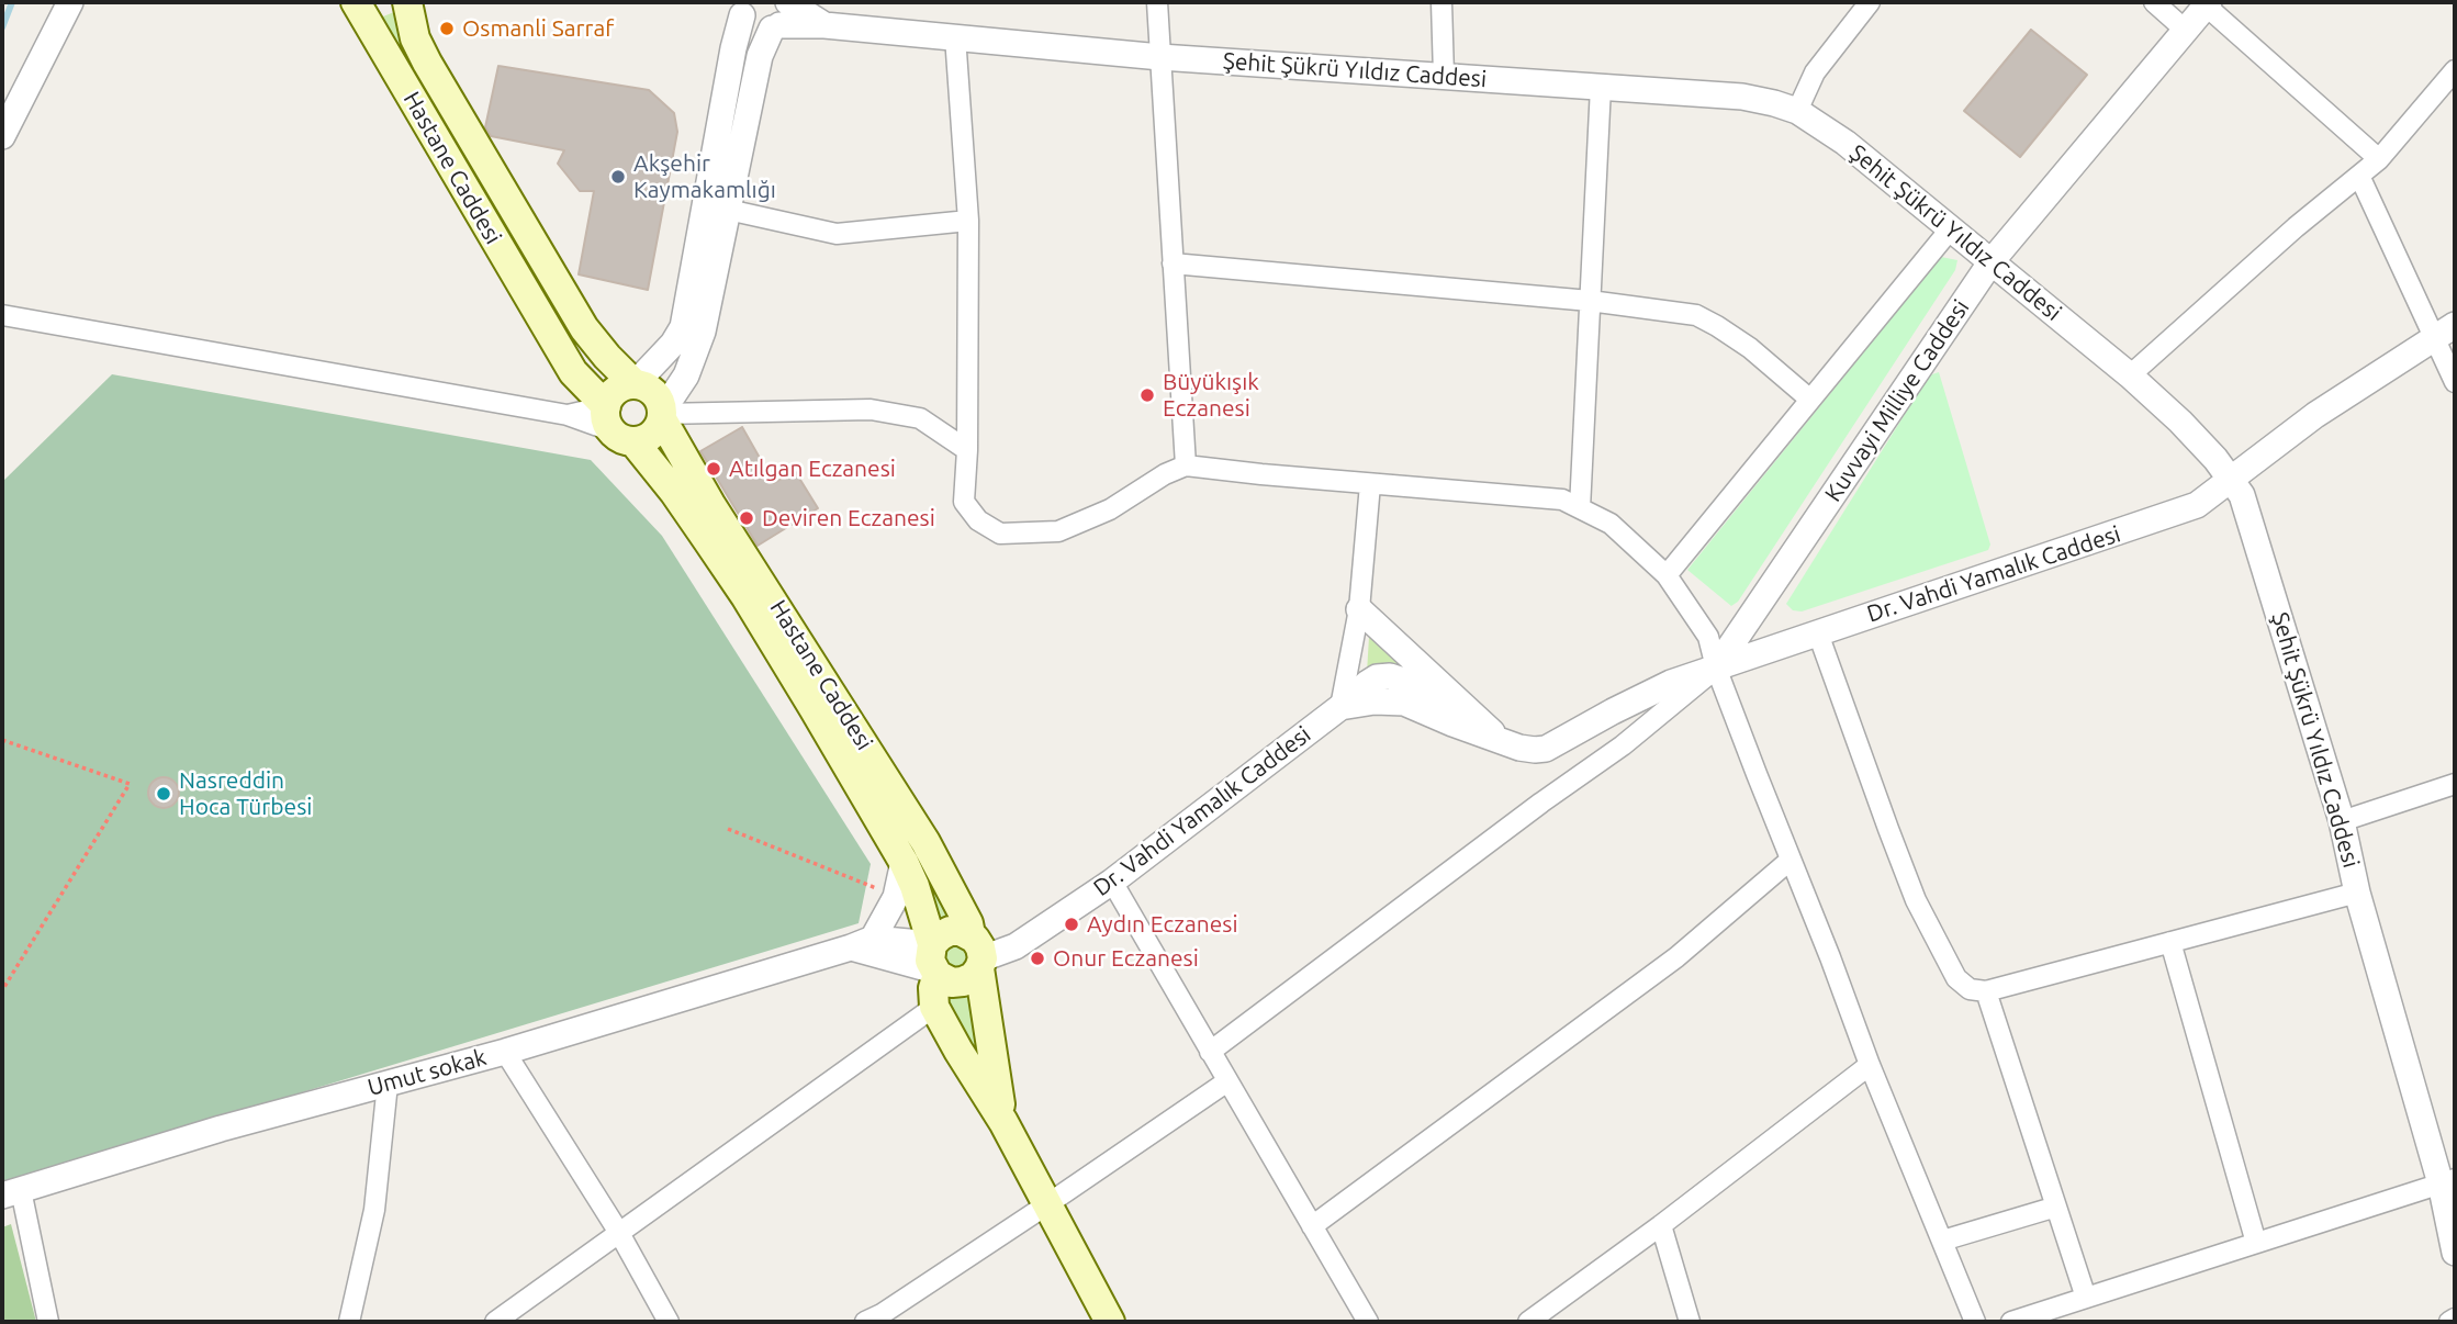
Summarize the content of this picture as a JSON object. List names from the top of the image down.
{
  "streets": {
    "main road": ["Hastane Caddesi"],
    "street": [
      "Şehit Şükrü Yıldız Caddesi",
      "Kuvvayi Milliye Caddesi",
      "Dr. Vahdi Yamalık Caddesi",
      "Umut sokak"
    ]
  },
  "crossings": [
    ["Şehit Şükrü Yıldız Caddesi", "Kuvvayi Milliye Caddesi"],
    ["Şehit Şükrü Yıldız Caddesi", "Dr. Vahdi Yamalık Caddesi"],
    ["Hastane Caddesi", "Dr. Vahdi Yamalık Caddesi"],
    ["Kuvvayi Milliye Caddesi", "Dr. Vahdi Yamalık Caddesi"]
  ],
  "places": [
    "Osmanli Sarraf",
    "Akşehir Kaymakamlığı",
    "Büyükışık Eczanesi",
    "Atılgan Eczanesi",
    "Deviren Eczanesi",
    "Nasreddin Hoca Türbesi",
    "Aydın Eczanesi",
    "Onur Eczanesi"
  ]
}
